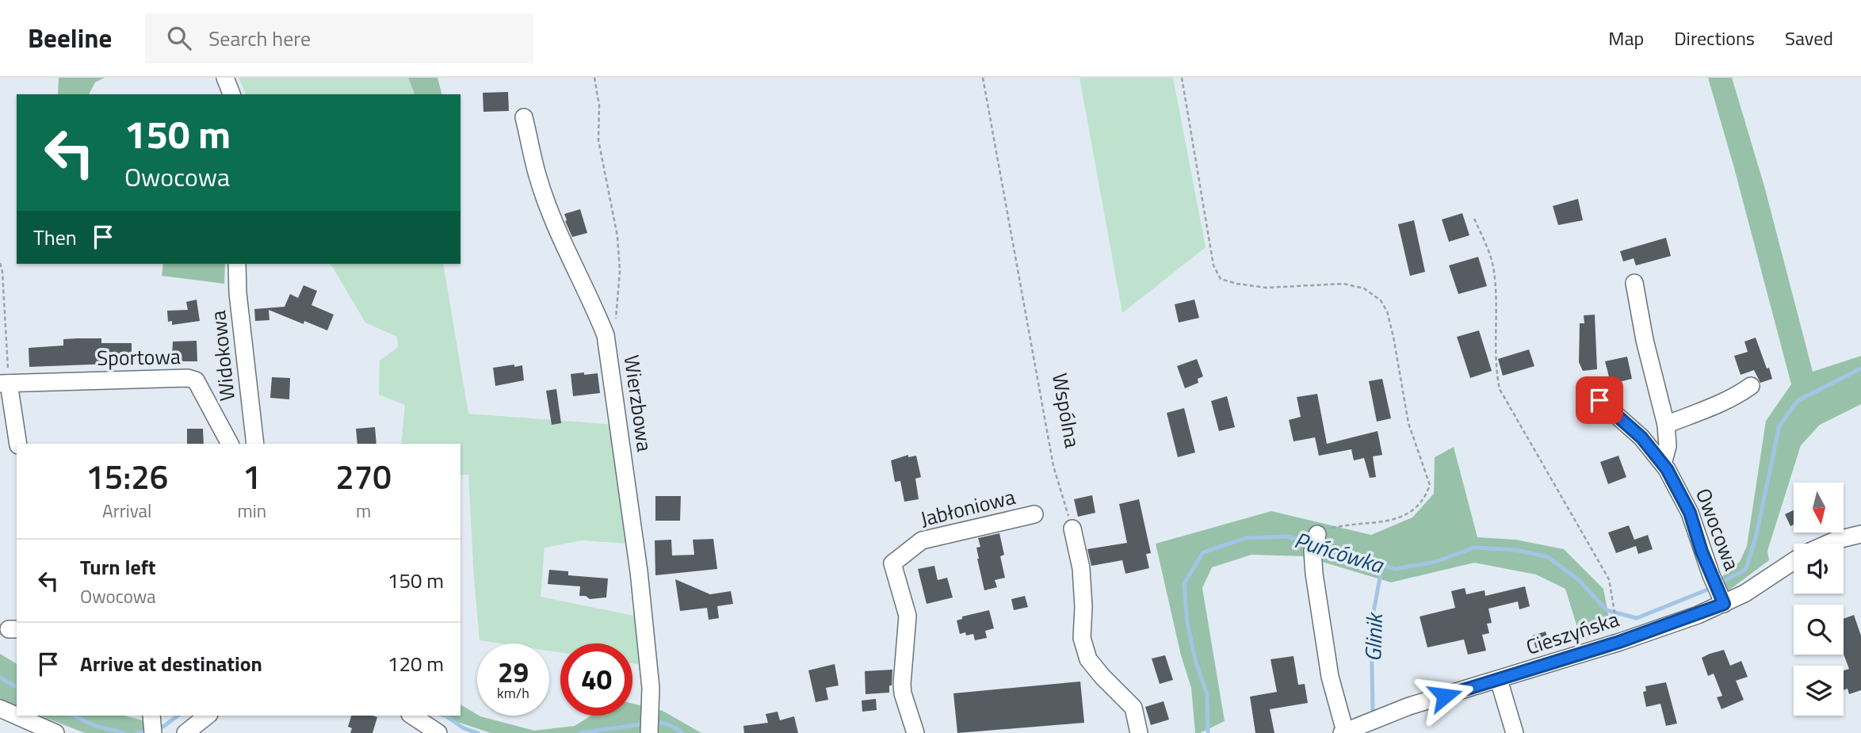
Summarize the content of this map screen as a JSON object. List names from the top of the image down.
{
  "streets": {
    "street": [
      "Widokowa",
      "Sportowa",
      "Wierzbowa",
      "Jabłoniowa",
      "Owocowa",
      "Cieszyńska"
    ],
    "path": ["Wspólna"]
  },
  "crossings": [
    ["Owocowa", "Cieszyńska"]
  ],
  "water": ["Puńcówka", "Glinik"],
  "north": "bottom",
  "page": {
    "header": "Beeline",
    "search": "Search here",
    "nav": ["Map", "Directions", "Saved"],
    "turn": ["150 m", "Owocowa"],
    "then": "Then",
    "eta": [
      "15:26",
      "Arrival",
      "1",
      "min",
      "270",
      "m"
    ],
    "list": [
      {
        "name": "Turn left",
        "note": "Owocowa",
        "value": "150 m"
      },
      {
        "name": "Arrive at destination",
        "value": "120 m"
      }
    ],
    "speed": "29 km/h",
    "limit": "40"
  }
}
